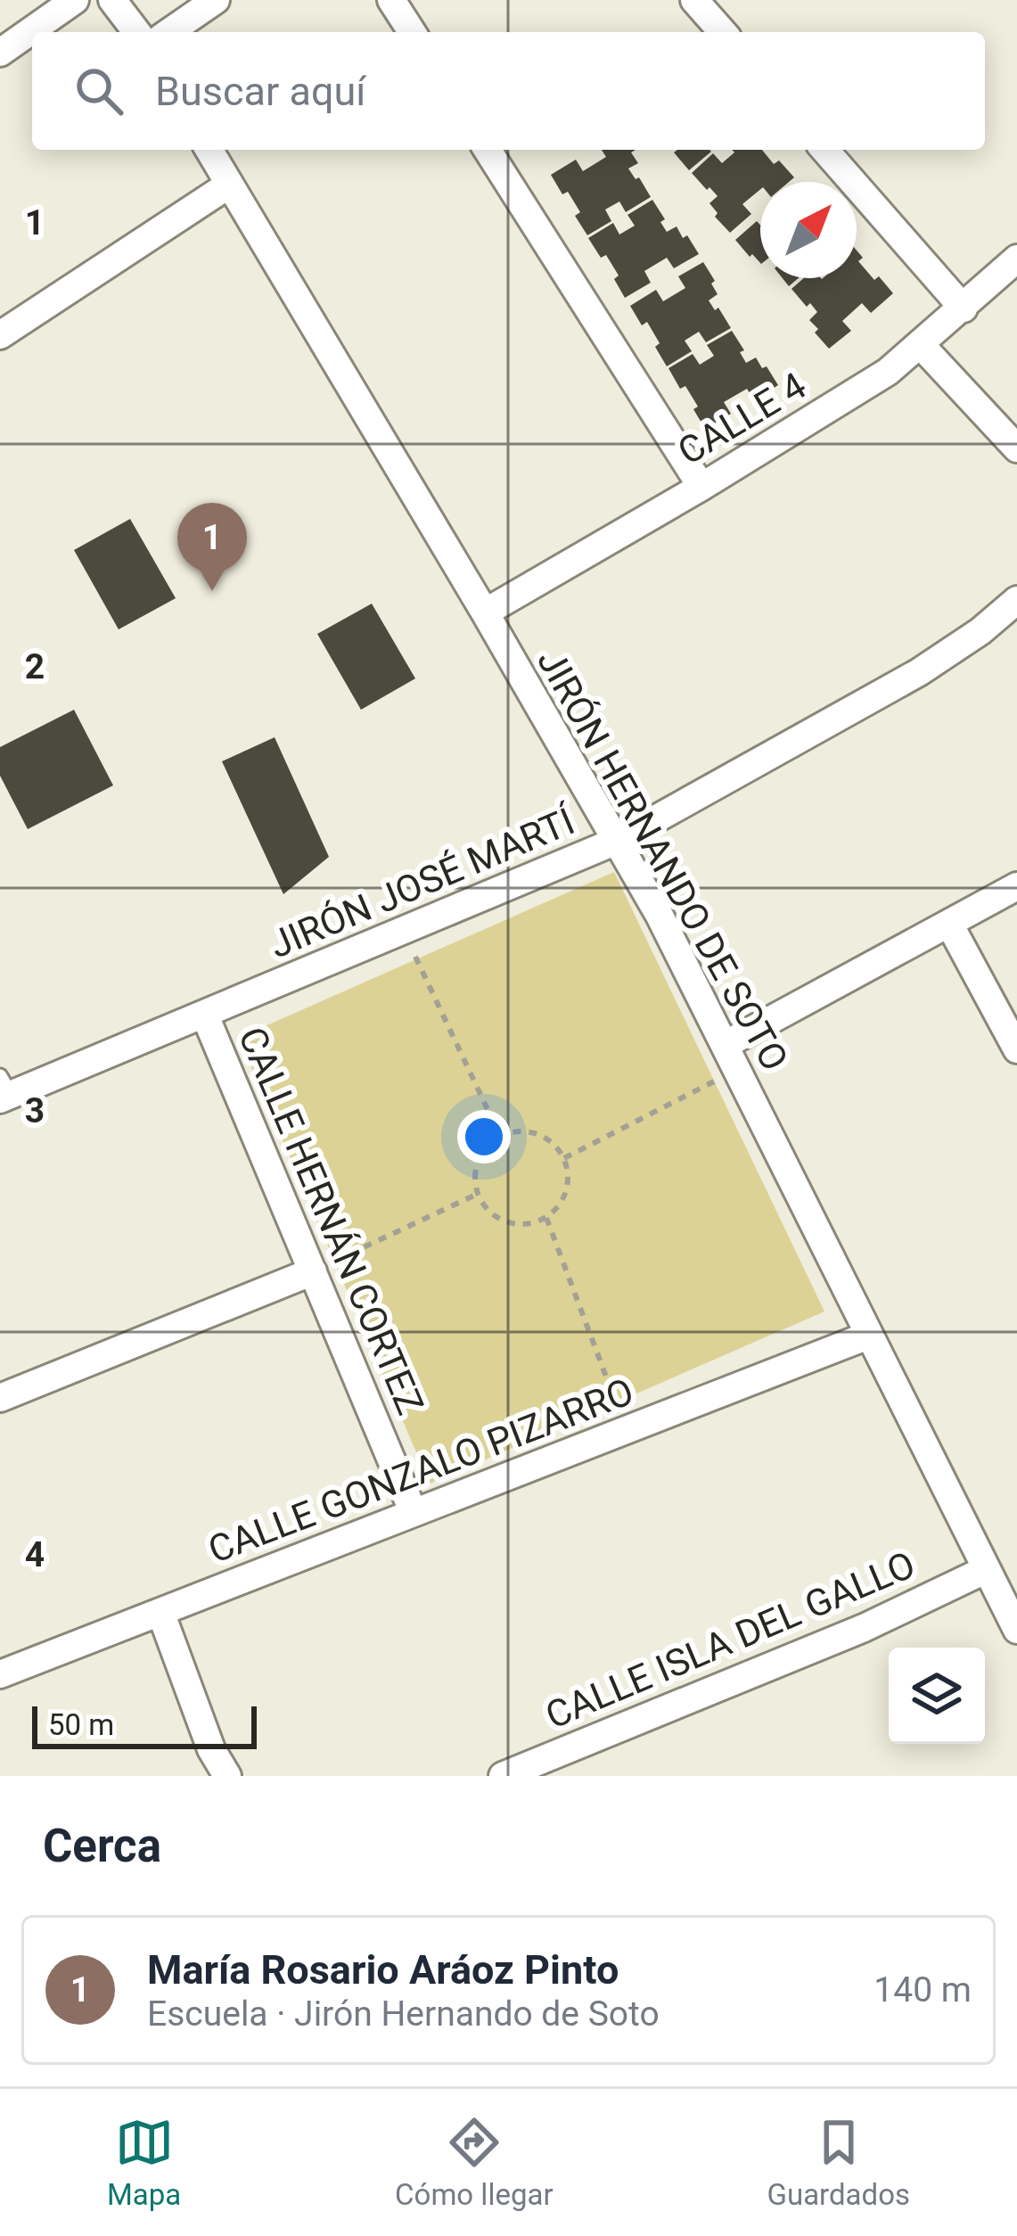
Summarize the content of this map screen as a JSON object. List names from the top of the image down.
{
  "streets": {
    "street": [
      "CALLE 4",
      "JIRÓN HERNANDO DE SOTO",
      "JIRÓN JOSÉ MARTÍ",
      "CALLE HERNÁN CORTEZ",
      "CALLE GONZALO PIZARRO",
      "CALLE ISLA DEL GALLO"
    ]
  },
  "crossings": [
    ["CALLE 4", "JIRÓN HERNANDO DE SOTO"],
    ["JIRÓN HERNANDO DE SOTO", "JIRÓN JOSÉ MARTÍ"],
    ["JIRÓN HERNANDO DE SOTO", "CALLE GONZALO PIZARRO"],
    ["JIRÓN HERNANDO DE SOTO", "CALLE ISLA DEL GALLO"],
    ["JIRÓN JOSÉ MARTÍ", "CALLE HERNÁN CORTEZ"],
    ["CALLE HERNÁN CORTEZ", "CALLE GONZALO PIZARRO"]
  ],
  "scale_bar": "50 m",
  "north": "top right",
  "page": {
    "search": "Buscar aquí",
    "pins": "1",
    "scale": "50 m",
    "heading": "Cerca",
    "list": [
      {
        "mark": "1",
        "name": "María Rosario Aráoz Pinto",
        "note": "Escuela · Jirón Hernando de Soto",
        "value": "140 m"
      }
    ],
    "nav": ["Mapa", "Cómo llegar", "Guardados"]
  },
  "grid": {
    "rows": [
      "1",
      "2",
      "3",
      "4"
    ]
  }
}
